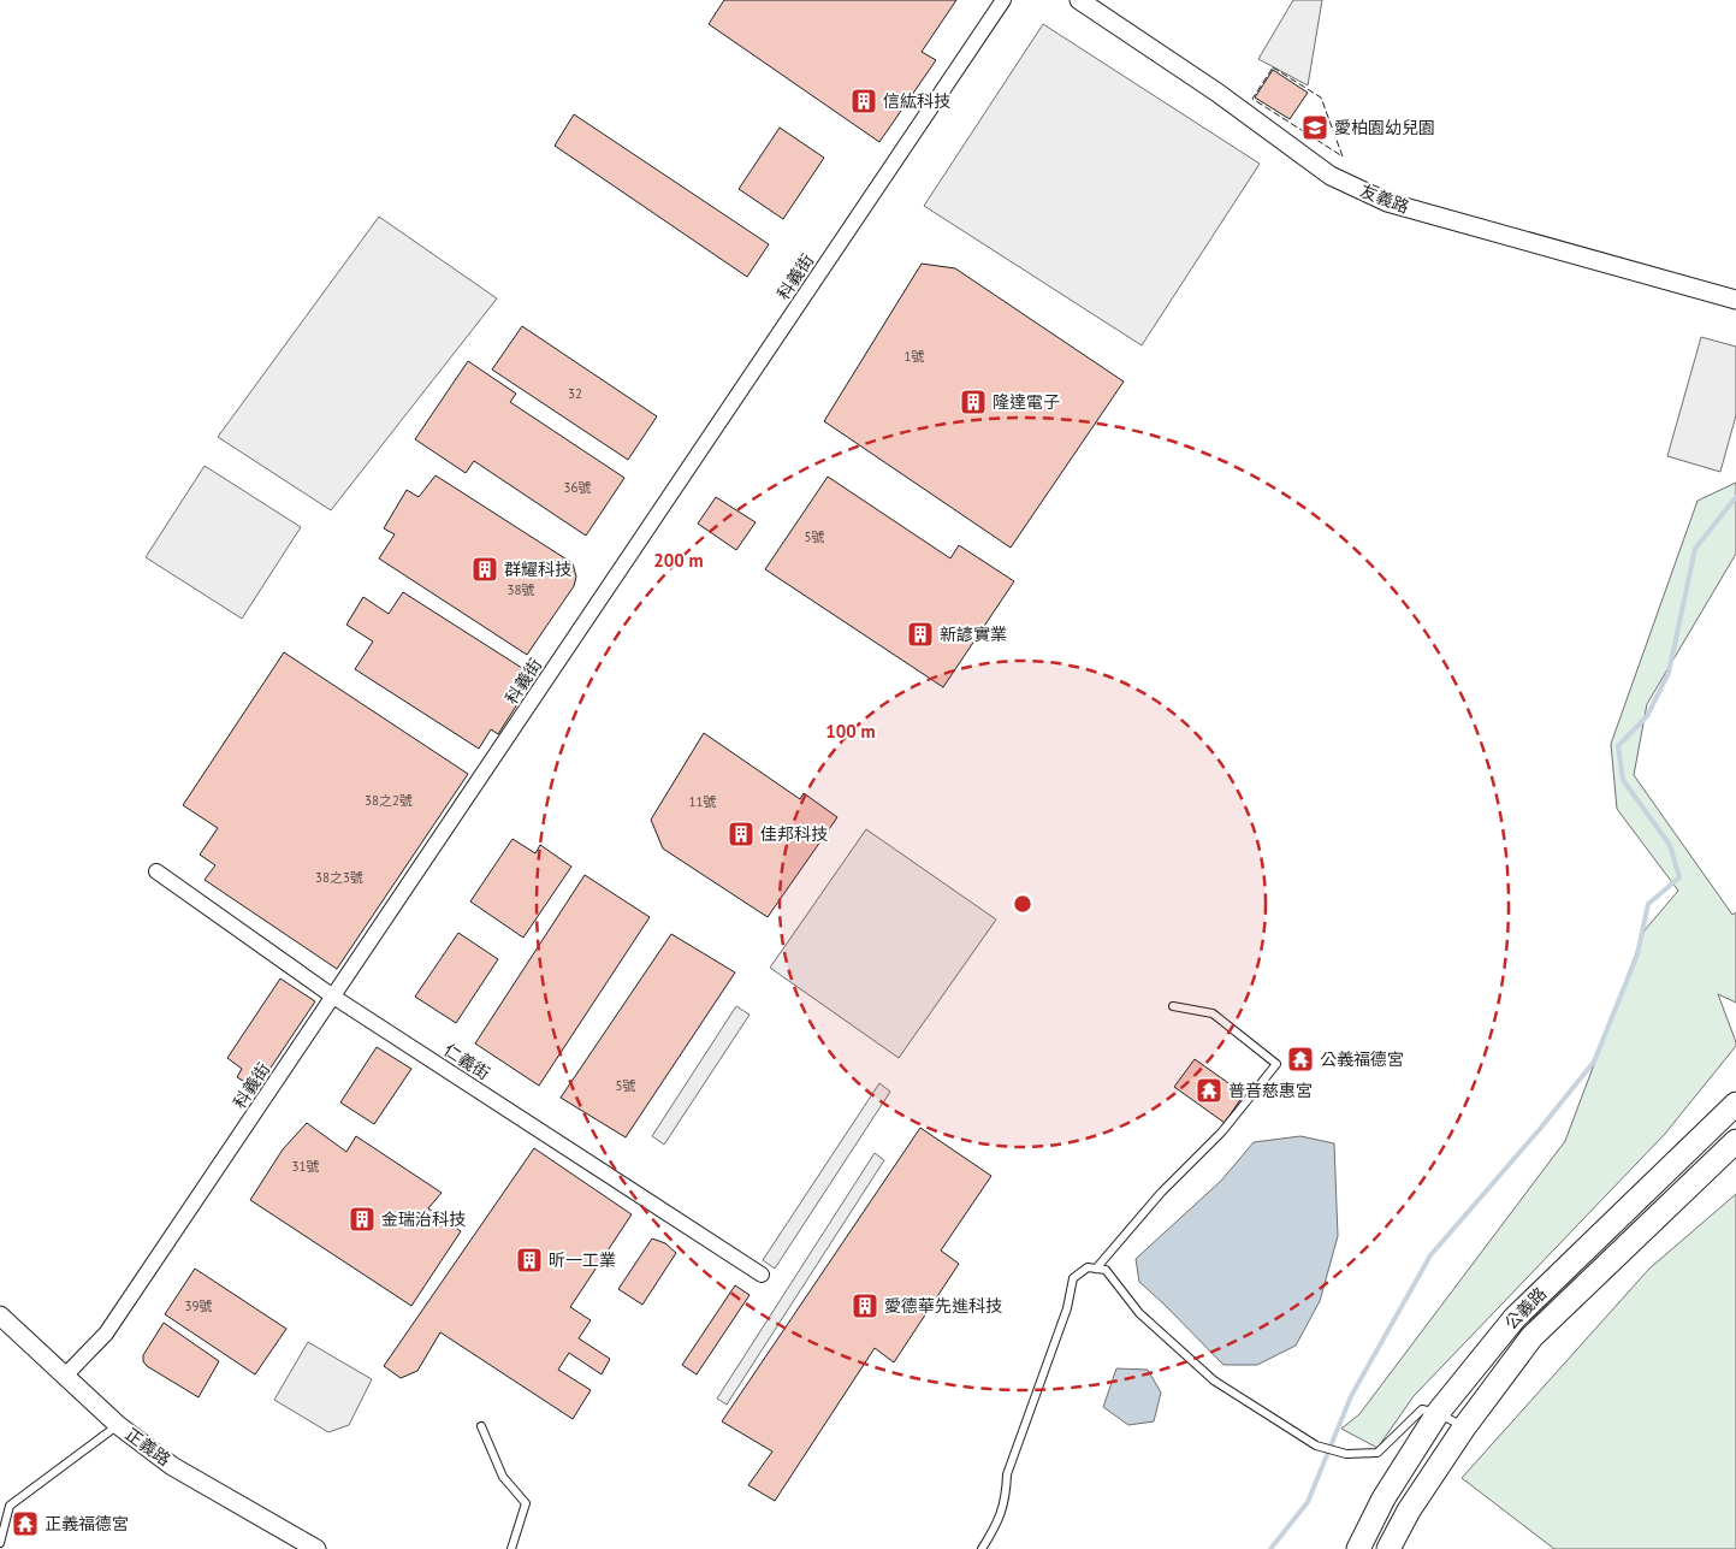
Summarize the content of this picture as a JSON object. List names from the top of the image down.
{
  "streets": {
    "main road": ["公義路"],
    "street": [
      "友義路",
      "科義街",
      "仁義街",
      "正義路"
    ]
  },
  "crossings": [
    ["科義街", "仁義街"],
    ["科義街", "正義路"]
  ],
  "places": {
    "building": [
      "信紘科技",
      "隆達電子",
      "群耀科技",
      "新諺實業",
      "佳邦科技",
      "金瑞治科技",
      "昕一工業",
      "愛德華先進科技"
    ],
    "school or university": ["愛柏園幼兒園"],
    "temple": ["公義福德宮", "普音慈惠宮", "正義福德宮"]
  },
  "house_numbers": [
    "1號",
    "32",
    "36號",
    "5號",
    "38號",
    "38之2號",
    "11號",
    "38之3號",
    "5號",
    "31號",
    "39號"
  ],
  "rings": ["200 m", "100 m"]
}
